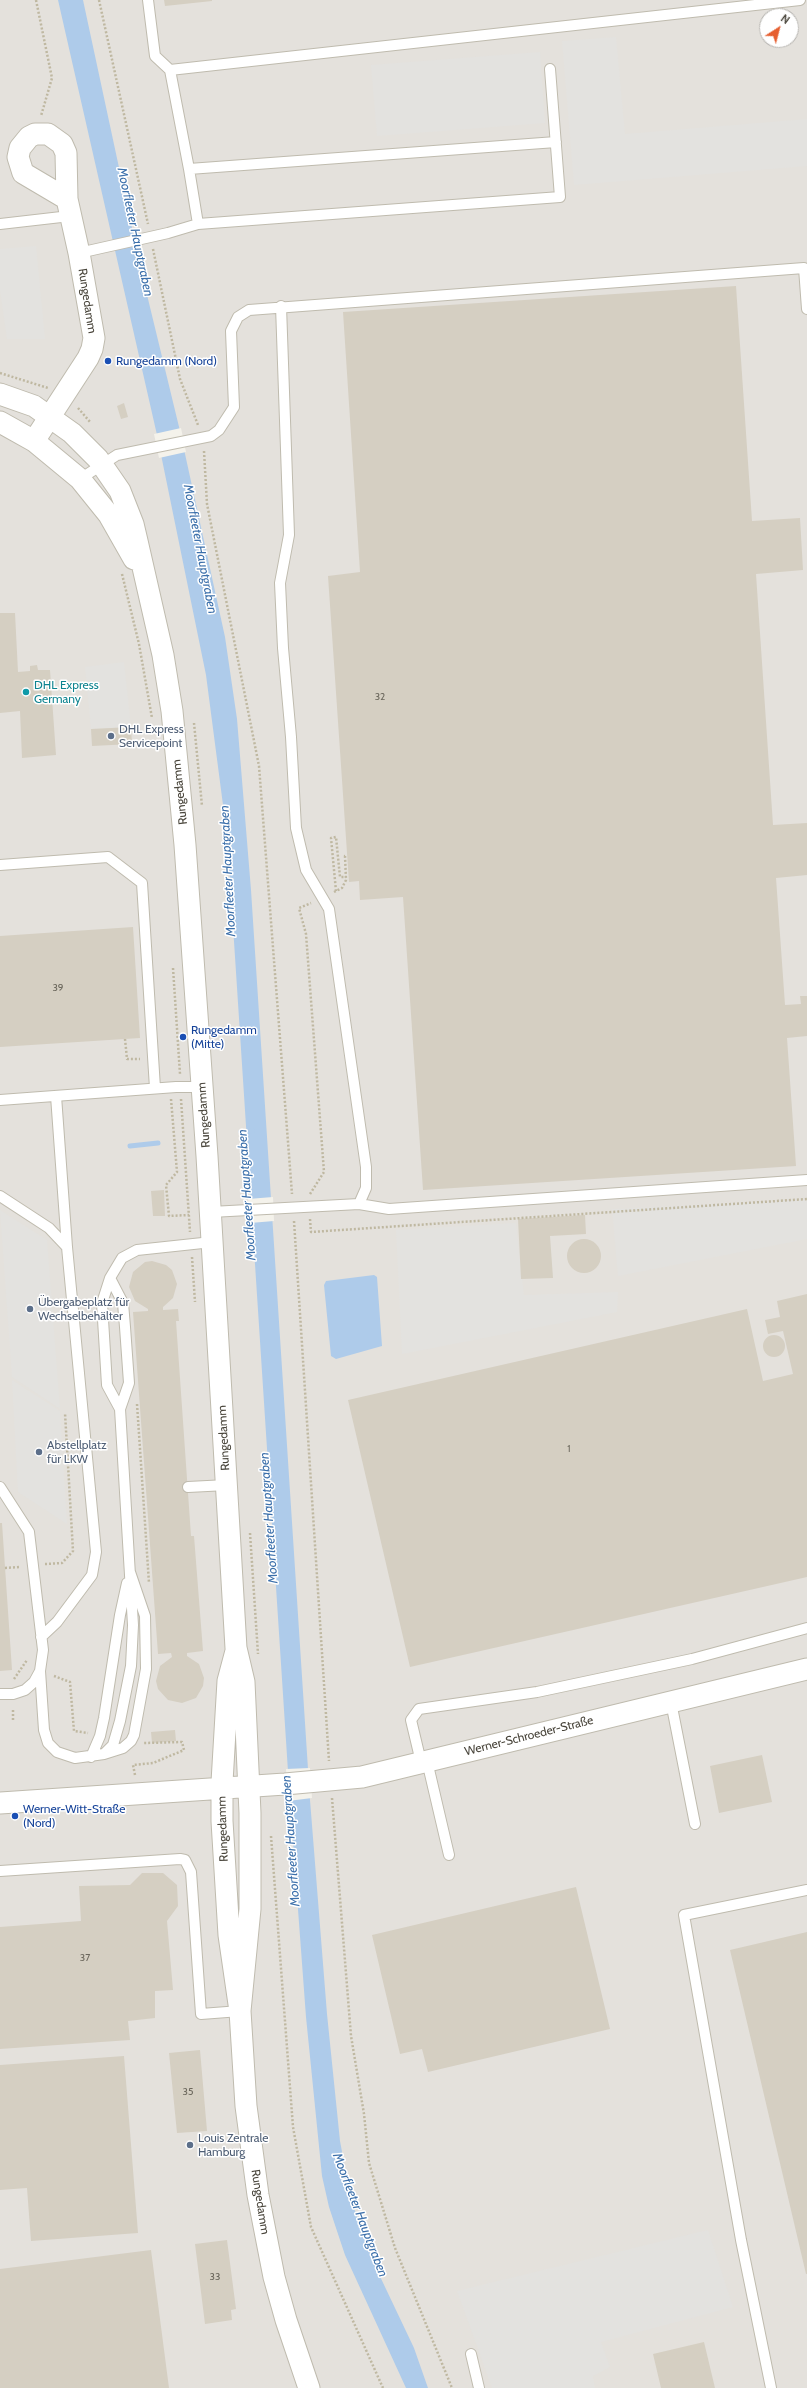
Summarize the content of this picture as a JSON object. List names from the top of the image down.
{
  "streets": {
    "street": ["Rungedamm", "Werner-Schroeder-Straße"]
  },
  "crossings": [
    ["Rungedamm", "Werner-Schroeder-Straße"]
  ],
  "water": ["Moorfleeter Hauptgraben"],
  "places": [
    "Rungedamm (Nord)",
    "DHL Express Germany",
    "DHL Express Servicepoint",
    "Rungedamm (Mitte)",
    "Übergabeplatz für Wechselbehälter",
    "Abstellplatz für LKW",
    "Werner-Witt-Straße (Nord)",
    "Louis Zentrale Hamburg"
  ],
  "house_numbers": [
    "32",
    "39",
    "1",
    "37",
    "35",
    "33"
  ],
  "north": "top right"
}
